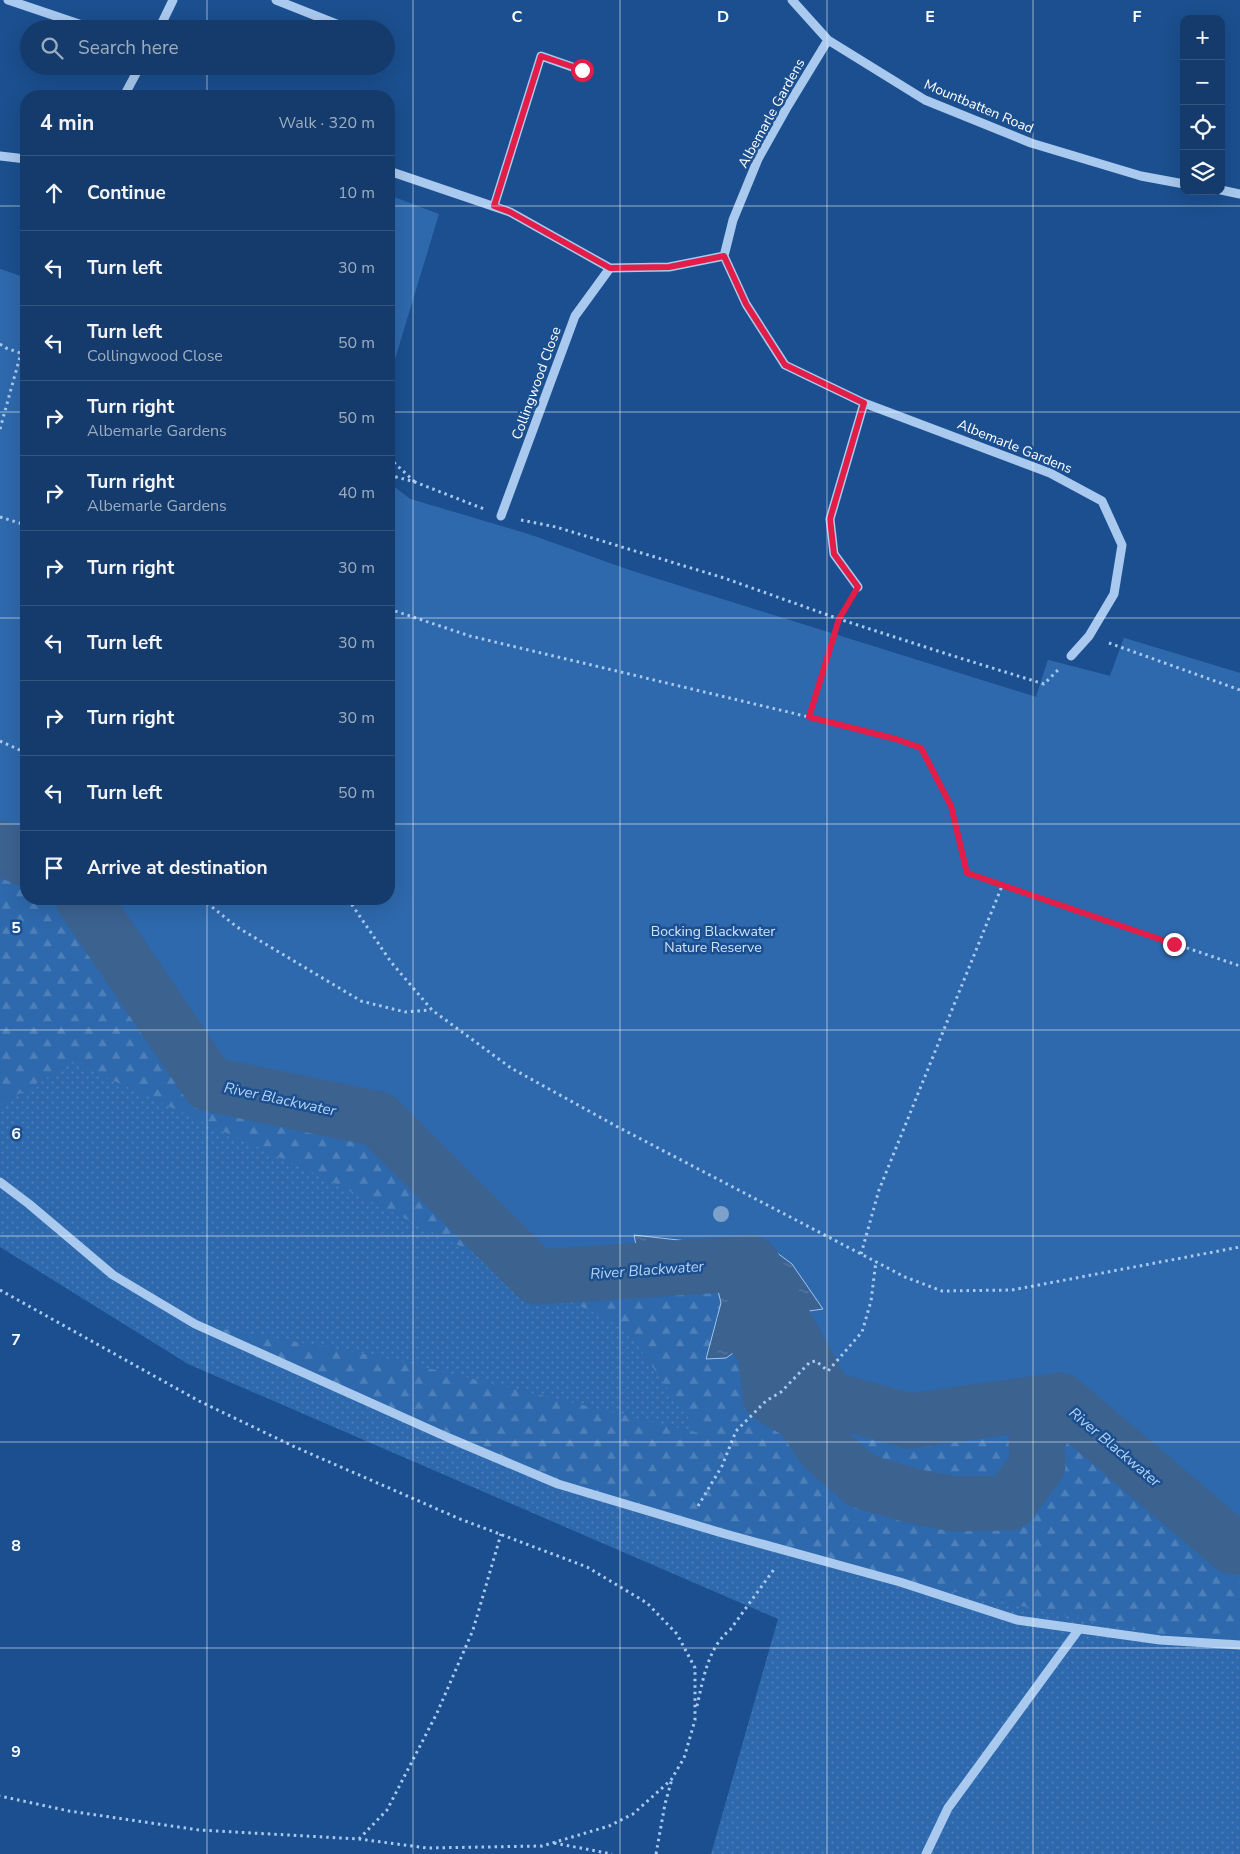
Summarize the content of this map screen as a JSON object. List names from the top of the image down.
{
  "streets": {
    "street": ["Mountbatten Road", "Albemarle Gardens", "Collingwood Close"]
  },
  "crossings": [
    ["Mountbatten Road", "Albemarle Gardens"]
  ],
  "water": ["River Blackwater"],
  "parks": ["Bocking Blackwater Nature Reserve"],
  "page": {
    "map_buttons": ["+", "−"],
    "search": "Search here",
    "heading": ["4 min", "Walk · 320 m"],
    "list": [
      ["Continue", "10 m"],
      ["Turn left", "30 m"],
      ["Turn left", "Collingwood Close", "50 m"],
      ["Turn right", "Albemarle Gardens", "50 m"],
      ["Turn right", "Albemarle Gardens", "40 m"],
      ["Turn right", "30 m"],
      ["Turn left", "30 m"],
      ["Turn right", "30 m"],
      ["Turn left", "50 m"],
      "Arrive at destination"
    ]
  },
  "grid": {
    "columns": [
      "C",
      "D",
      "E",
      "F"
    ],
    "rows": [
      "5",
      "6",
      "7",
      "8",
      "9"
    ]
  }
}
